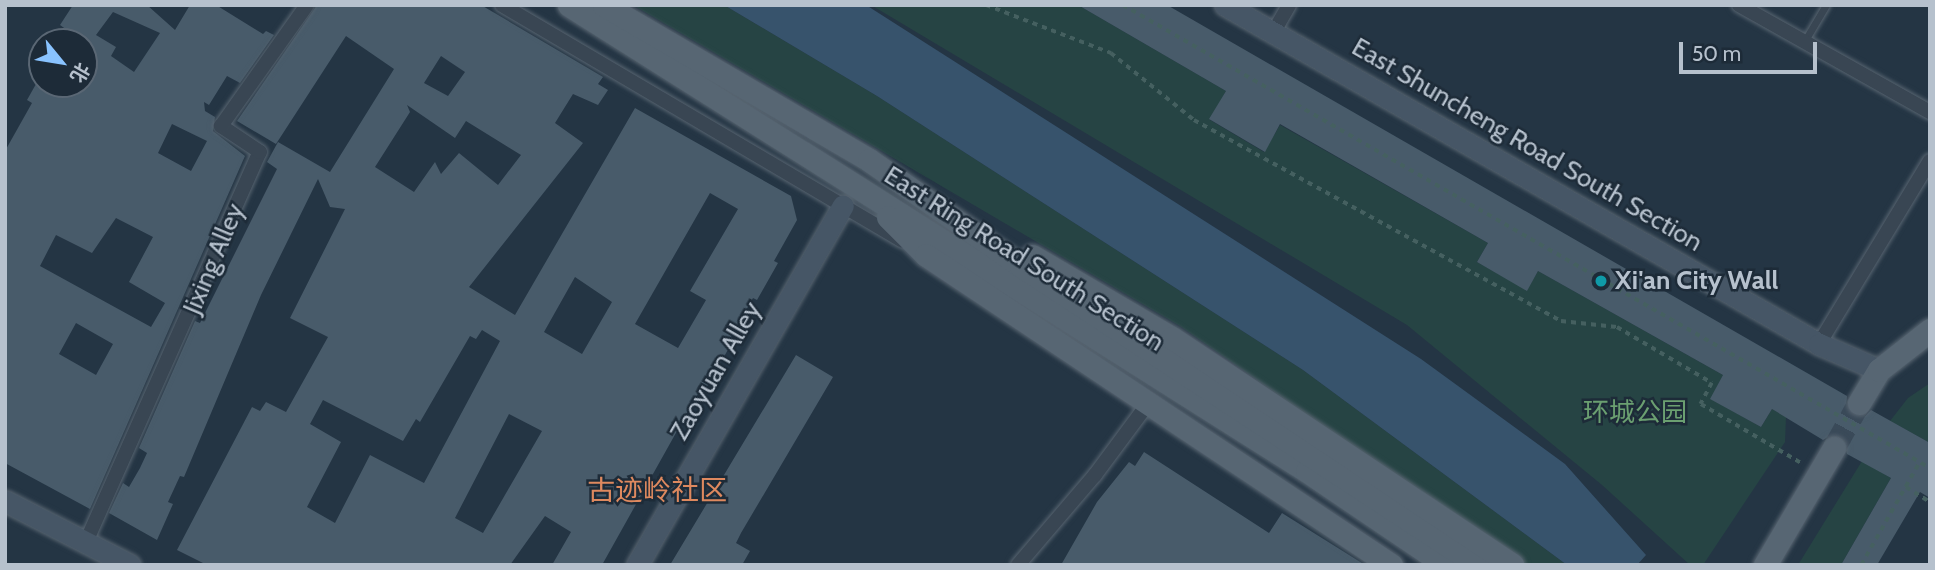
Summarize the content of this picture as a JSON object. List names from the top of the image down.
{
  "streets": {
    "main road": ["East Ring Road South Section"],
    "street": ["East Shuncheng Road South Section", "Jixing Alley", "Zaoyuan Alley"]
  },
  "districts": ["古迹岭社区"],
  "parks": ["环城公园"],
  "places": ["Xi'an City Wall"],
  "scale_bar": "50 m",
  "north": "bottom right"
}
